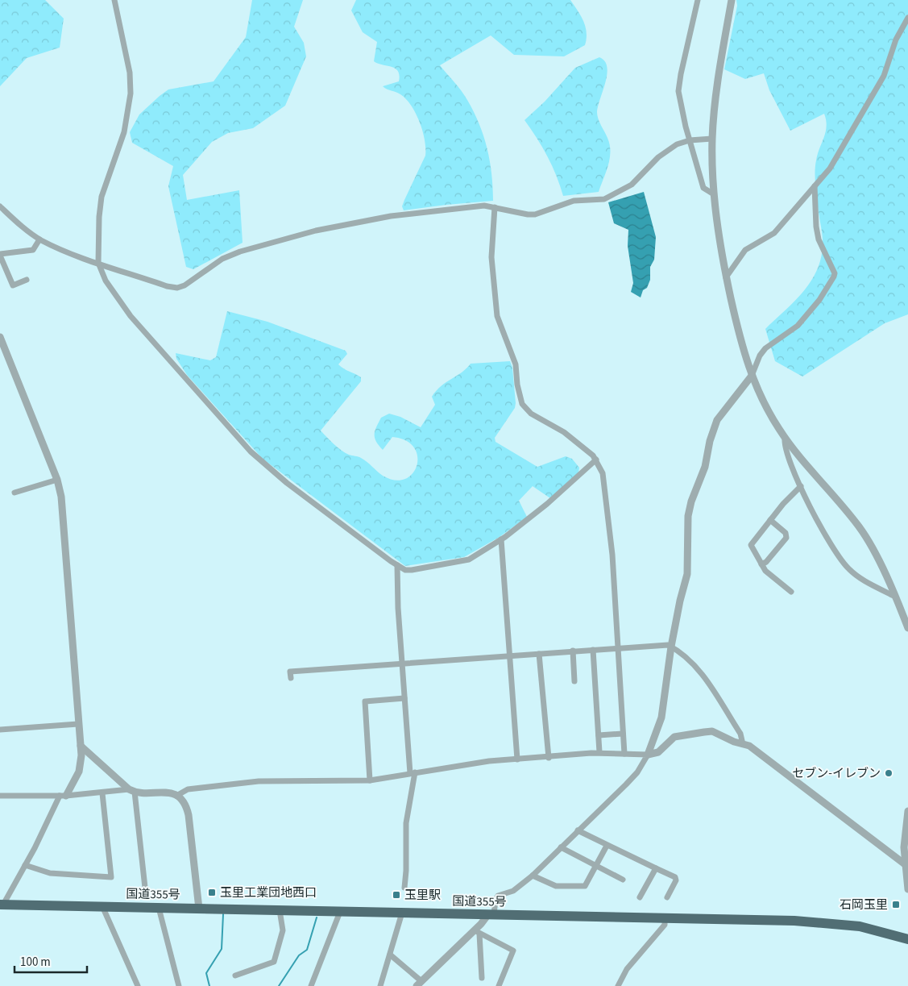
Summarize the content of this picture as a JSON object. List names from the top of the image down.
{
  "streets": {
    "highway": ["国道355号"]
  },
  "places": {
    "other": ["セブン-イレブン"],
    "transit": ["玉里工業団地西口", "玉里駅", "石岡玉里"]
  },
  "scale_bar": "100 m"
}
